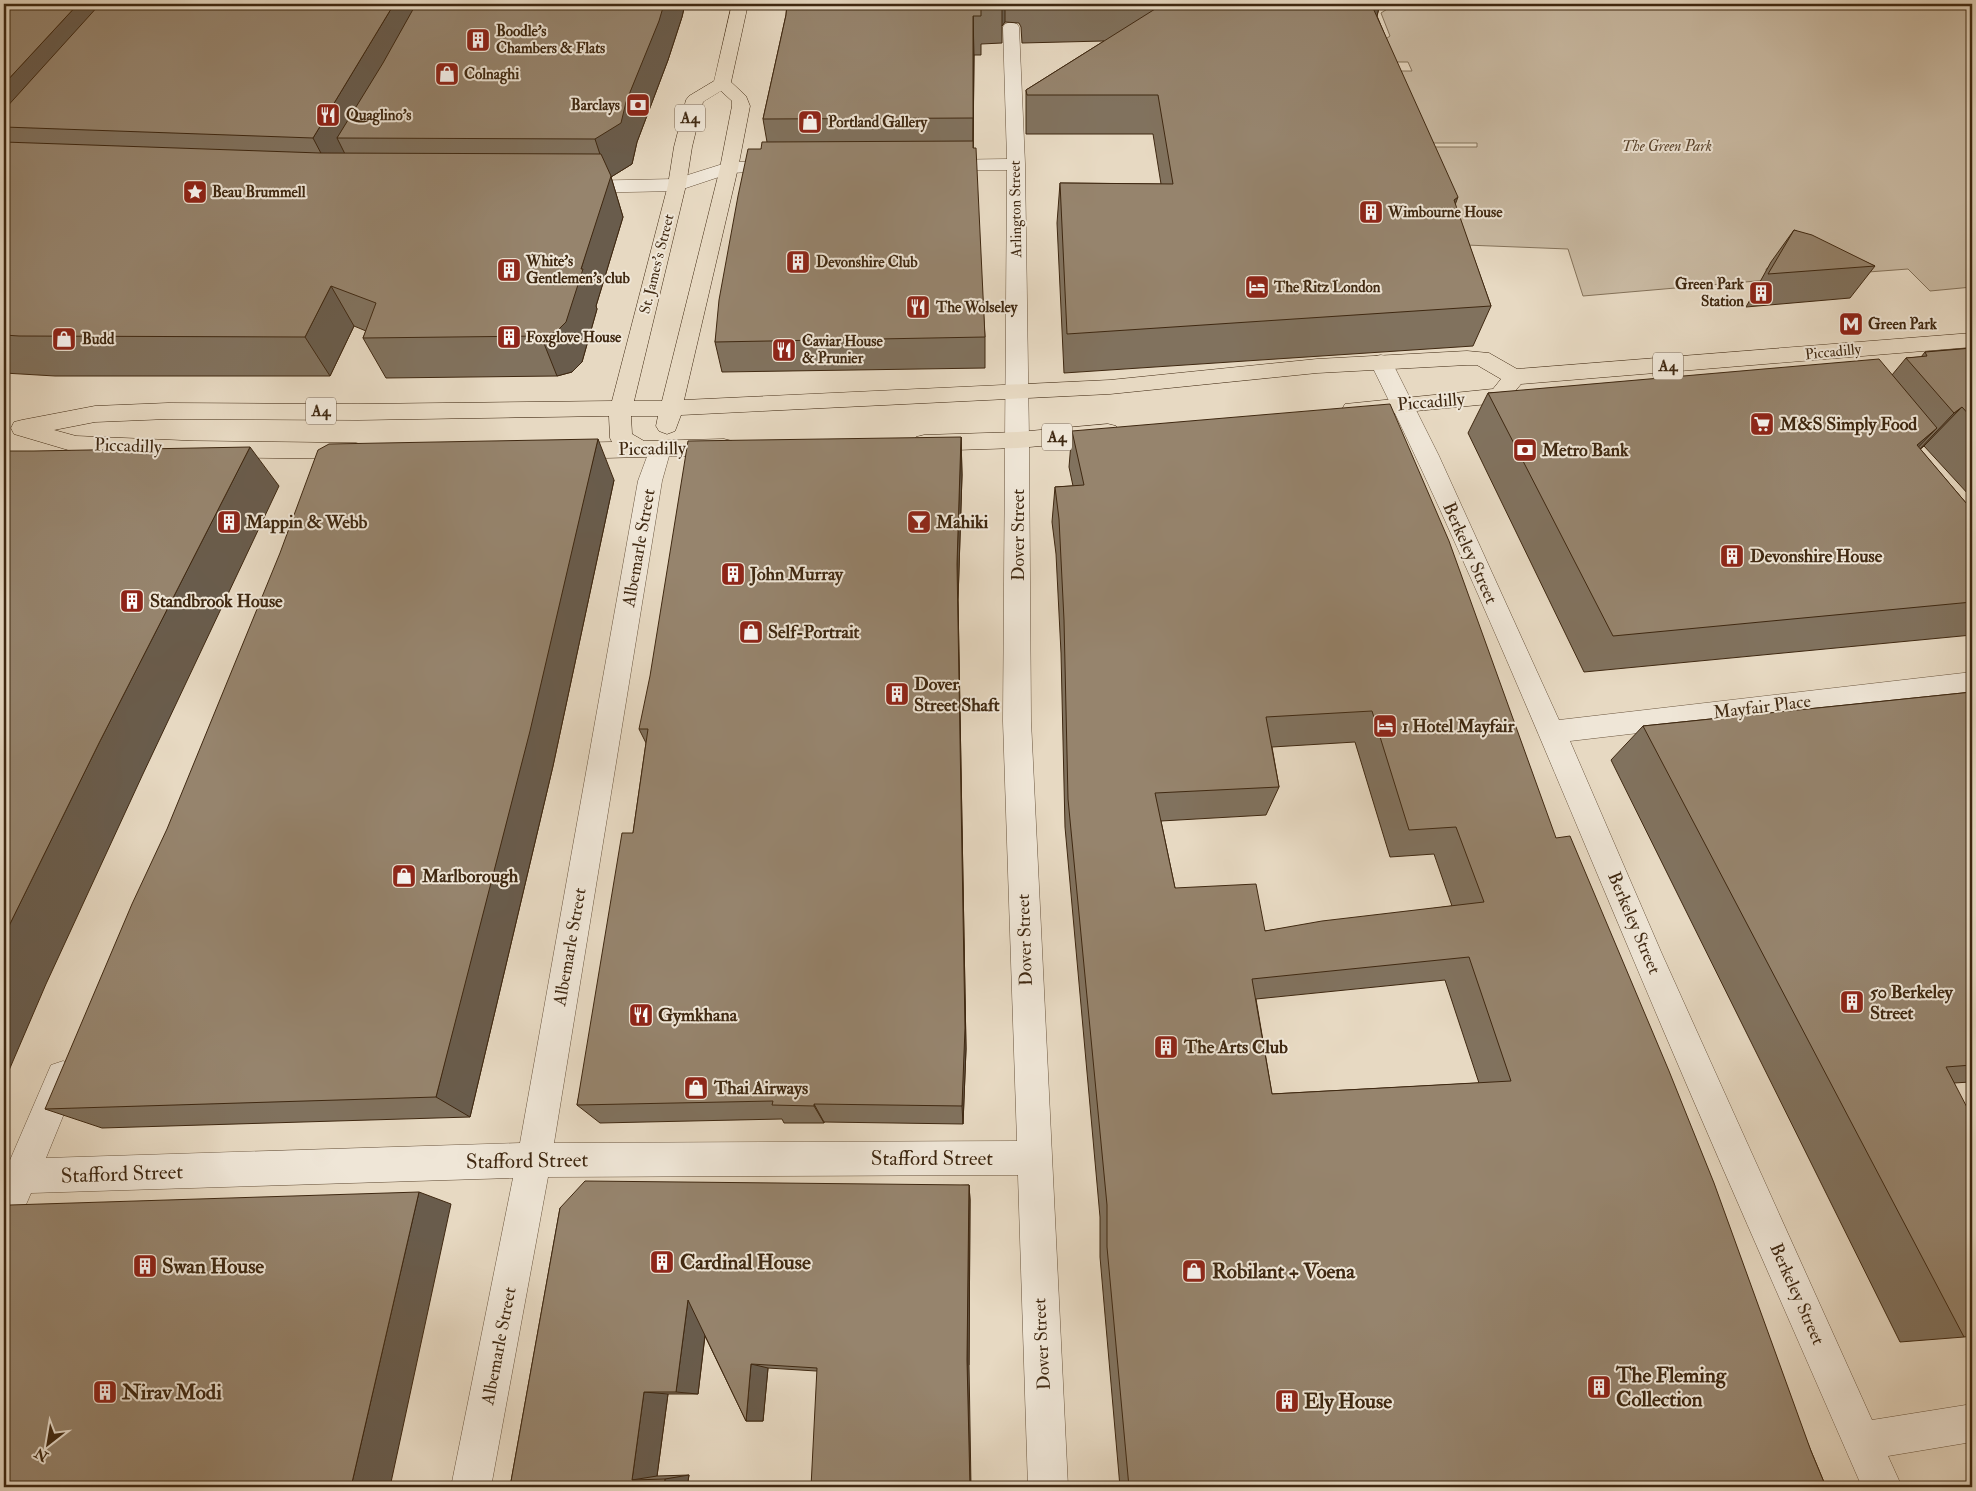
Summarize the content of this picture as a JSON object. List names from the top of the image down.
{
  "streets": {
    "main road": [
      "A4",
      "St. James's Street",
      "Piccadilly",
      "Albemarle Street"
    ],
    "street": [
      "Arlington Street",
      "Dover Street",
      "Berkeley Street",
      "Mayfair Place",
      "Stafford Street"
    ]
  },
  "crossings": [
    ["A4", "Dover Street"],
    ["Arlington Street", "Piccadilly"],
    ["Arlington Street", "Dover Street"],
    ["St. James's Street", "Piccadilly"],
    ["St. James's Street", "Albemarle Street"],
    ["Piccadilly", "Dover Street"],
    ["Piccadilly", "Albemarle Street"],
    ["Piccadilly", "Berkeley Street"],
    ["Dover Street", "Stafford Street"],
    ["Albemarle Street", "Stafford Street"],
    ["Berkeley Street", "Mayfair Place"]
  ],
  "parks": ["The Green Park"],
  "places": {
    "building": [
      "Boodle's Chambers & Flats",
      "Wimbourne House",
      "Devonshire Club",
      "White's Gentlemen's club",
      "Green Park Station",
      "Foxglove House",
      "Mappin & Webb",
      "Devonshire House",
      "John Murray",
      "Standbrook House",
      "Dover Street Shaft",
      "50 Berkeley Street",
      "The Arts Club",
      "Cardinal House",
      "Swan House",
      "The Fleming Collection",
      "Nirav Modi",
      "Ely House"
    ],
    "shop": [
      "Colnaghi",
      "Portland Gallery",
      "Budd",
      "Self-Portrait",
      "Marlborough",
      "Thai Airways",
      "Robilant + Voena"
    ],
    "bank": ["Barclays", "Metro Bank"],
    "restaurant": [
      "Quaglino's",
      "The Wolseley",
      "Caviar House & Prunier",
      "Gymkhana"
    ],
    "place": ["Beau Brummell"],
    "hotel": ["The Ritz London", "1 Hotel Mayfair"],
    "metro station": ["Green Park"],
    "supermarket": ["M&S Simply Food"],
    "bar": ["Mahiki"]
  },
  "north": "bottom left"
}
